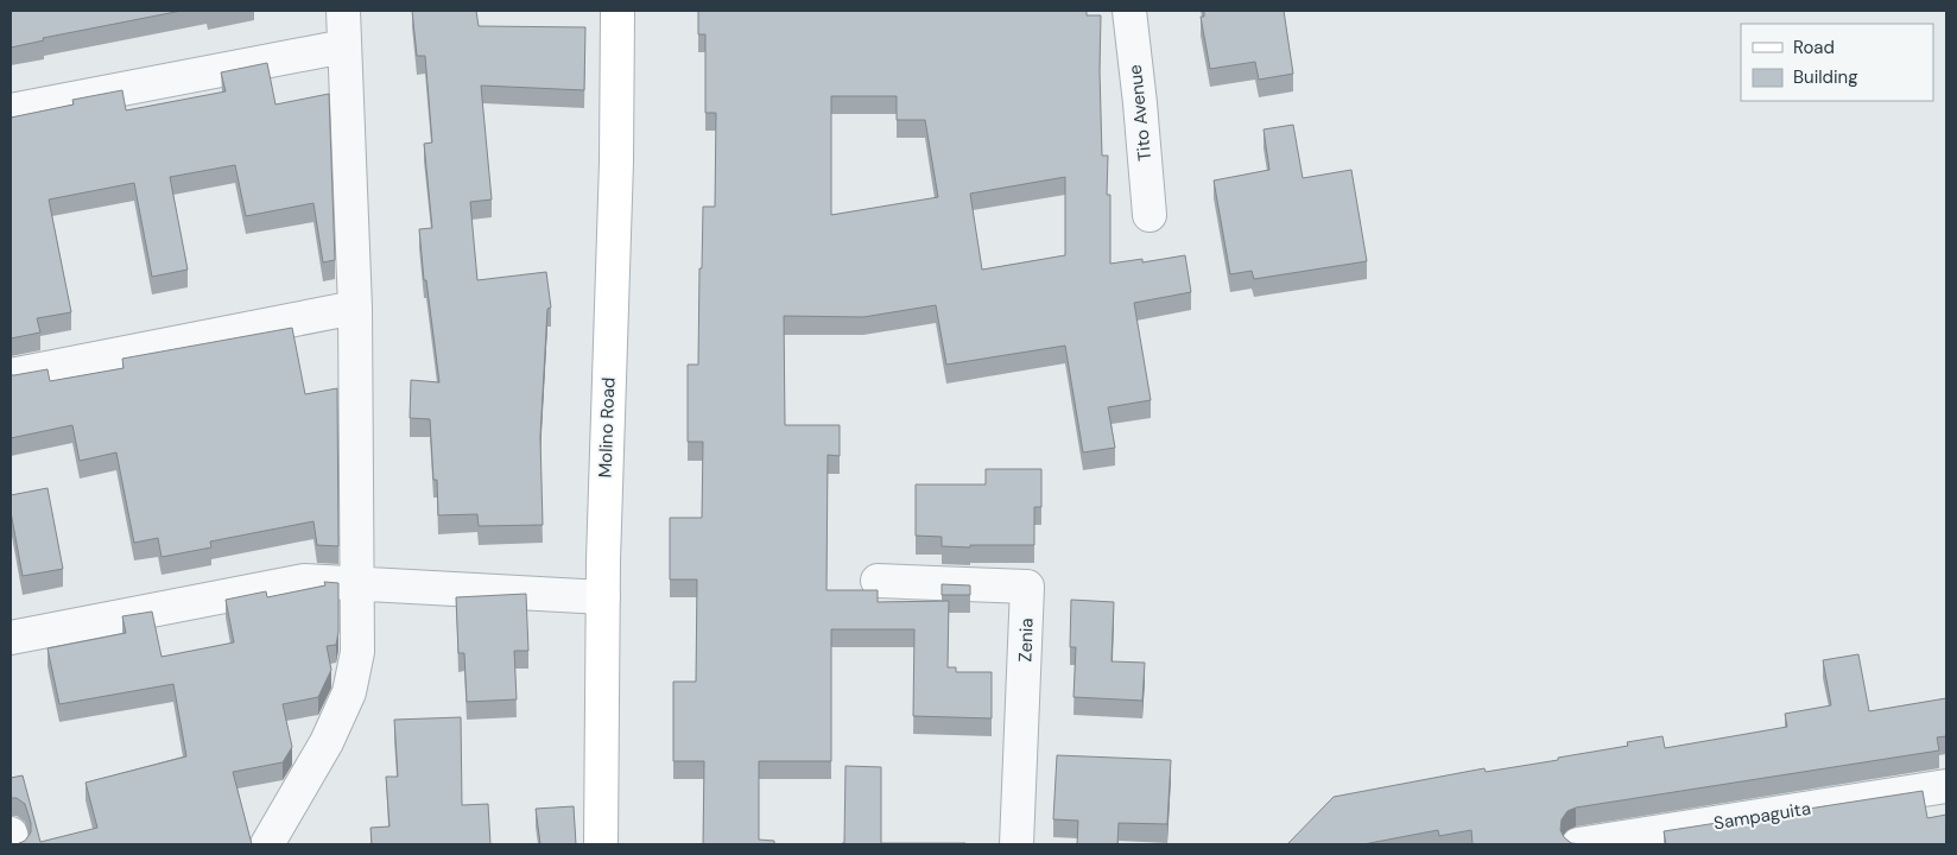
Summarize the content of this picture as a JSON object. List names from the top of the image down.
{
  "streets": {
    "main road": ["Molino Road"],
    "street": ["Tito Avenue", "Zenia", "Sampaguita"]
  },
  "legend": ["Road", "Building"]
}
